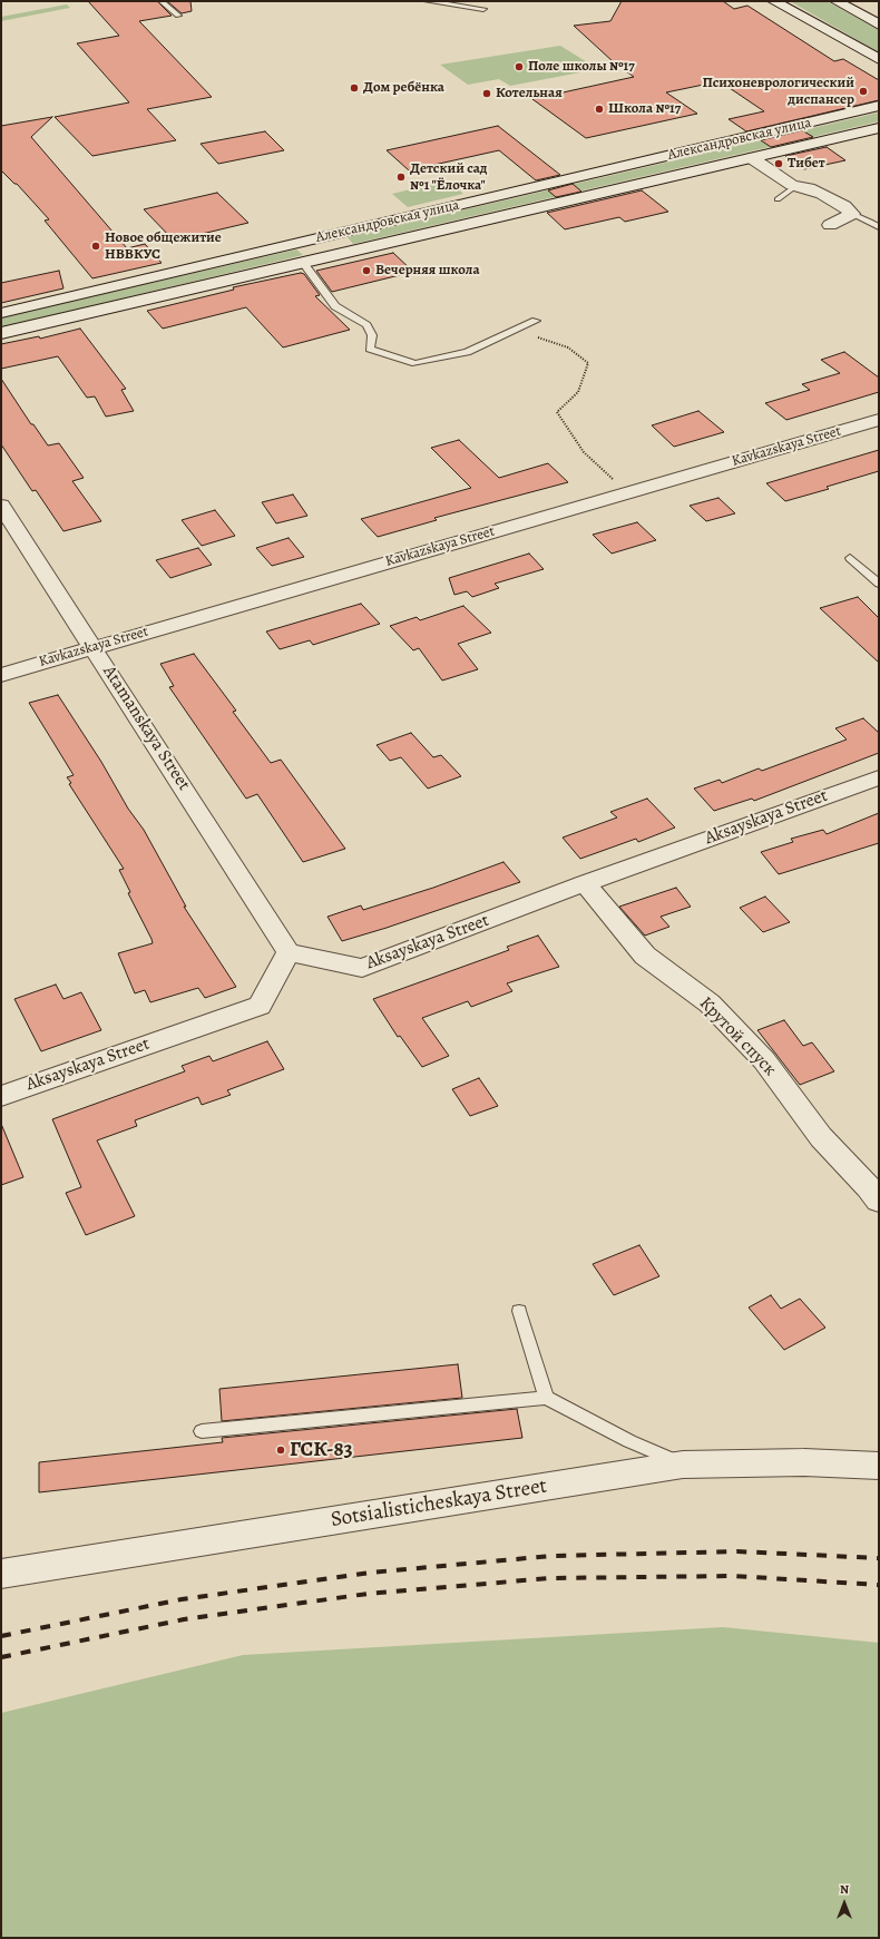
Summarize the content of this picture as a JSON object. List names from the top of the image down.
{
  "streets": {
    "street": [
      "Александровская улица",
      "Kavkazskaya Street",
      "Atamanskaya Street",
      "Aksayskaya Street",
      "Крутой спуск",
      "Sotsialisticheskaya Street"
    ]
  },
  "crossings": [
    ["Kavkazskaya Street", "Atamanskaya Street"],
    ["Atamanskaya Street", "Aksayskaya Street"],
    ["Aksayskaya Street", "Крутой спуск"]
  ],
  "places": [
    "Поле школы №17",
    "Дом ребёнка",
    "Психоневрологический диспансер",
    "Котельная",
    "Школа №17",
    "Тибет",
    "Детский сад №1 \"Ёлочка\"",
    "Новое общежитие НВВКУС",
    "Вечерняя школа",
    "ГСК-83"
  ],
  "north": "top"
}
